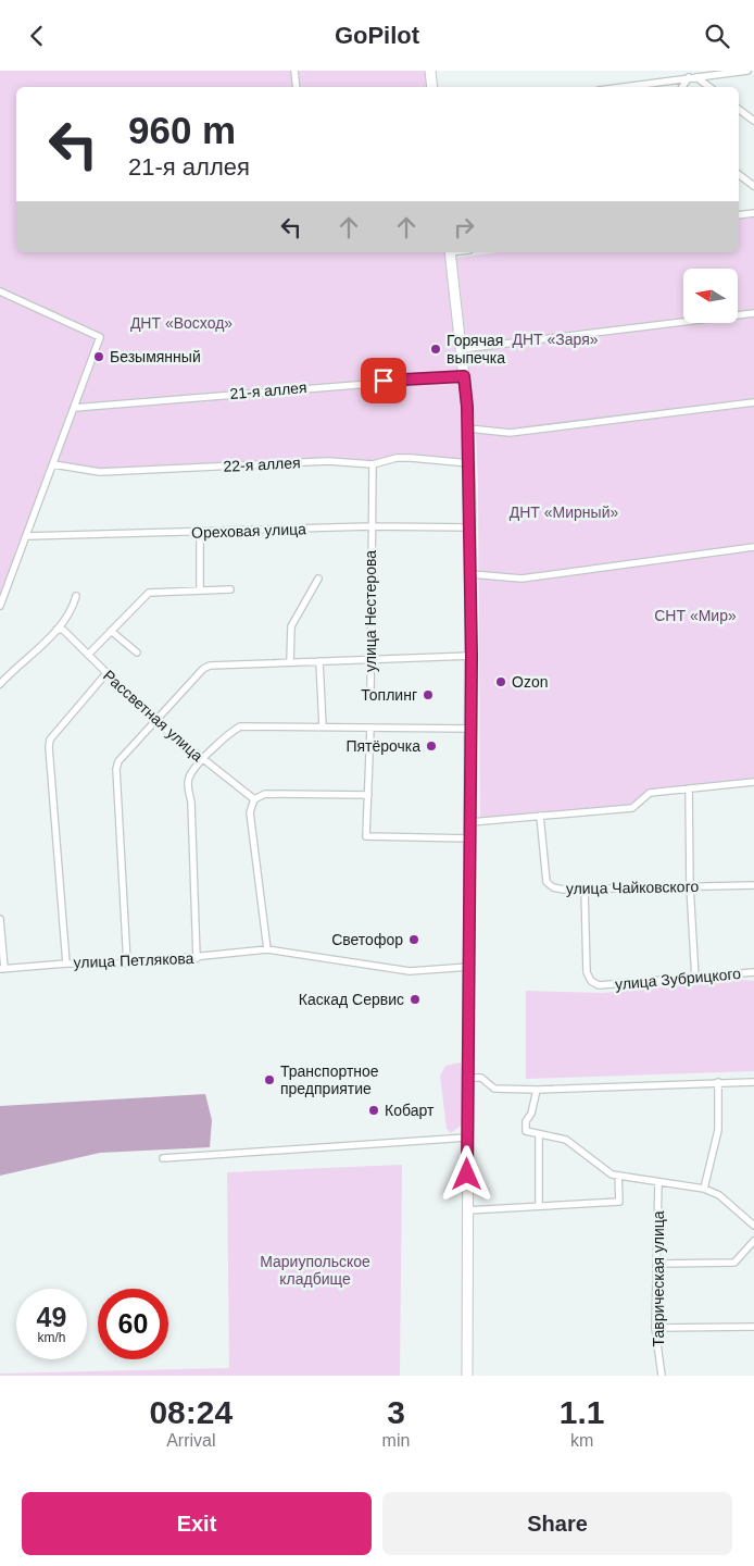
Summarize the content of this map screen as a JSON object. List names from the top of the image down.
{
  "streets": {
    "street": [
      "21-я аллея",
      "22-я аллея",
      "Ореховая улица",
      "улица Нестерова",
      "Рассветная улица",
      "улица Чайковского",
      "улица Петлякова",
      "улица Зубрицкого",
      "Таврическая улица"
    ]
  },
  "crossings": [
    ["22-я аллея", "улица Нестерова"],
    ["Ореховая улица", "улица Нестерова"],
    ["улица Чайковского", "улица Зубрицкого"]
  ],
  "parks": [
    "ДНТ «Восход»",
    "ДНТ «Заря»",
    "ДНТ «Мирный»",
    "СНТ «Мир»",
    "Мариупольское кладбище"
  ],
  "places": [
    "Горячая выпечка",
    "Безымянный",
    "Ozon",
    "Топлинг",
    "Пятёрочка",
    "Светофор",
    "Каскад Сервис",
    "Транспортное предприятие",
    "Кобарт"
  ],
  "north": "left",
  "page": {
    "header": "GoPilot",
    "turn": ["960 m", "21-я аллея"],
    "speed": "49 km/h",
    "limit": "60",
    "eta": [
      "08:24",
      "Arrival",
      "3",
      "min",
      "1.1",
      "km"
    ],
    "buttons": ["Exit", "Share"]
  }
}
